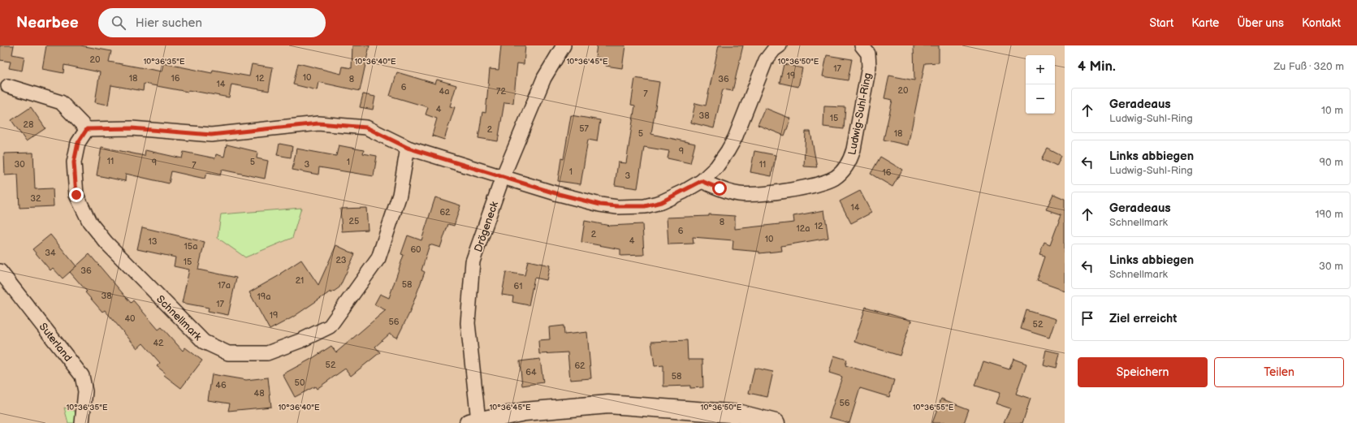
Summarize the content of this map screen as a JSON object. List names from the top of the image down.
{
  "streets": {
    "street": [
      "Ludwig-Suhl-Ring",
      "Drögeneck",
      "Schnellmark",
      "Suterland"
    ]
  },
  "house_numbers": [
    "20",
    "17",
    "19",
    "10",
    "18",
    "16",
    "12",
    "8",
    "36",
    "14",
    "6",
    "20",
    "4a",
    "72",
    "7",
    "4",
    "38",
    "15",
    "28",
    "57",
    "2",
    "5",
    "18",
    "9",
    "11",
    "5",
    "1",
    "9",
    "30",
    "3",
    "11",
    "7",
    "1",
    "16",
    "3",
    "32",
    "14",
    "62",
    "25",
    "8",
    "12",
    "12a",
    "6",
    "2",
    "10",
    "4",
    "13",
    "15a",
    "60",
    "34",
    "23",
    "15",
    "36",
    "21",
    "58",
    "17a",
    "61",
    "38",
    "19a",
    "17",
    "19",
    "40",
    "56",
    "52",
    "42",
    "52",
    "62",
    "64",
    "58",
    "50",
    "46",
    "48",
    "56"
  ],
  "page": {
    "header": "Nearbee",
    "search": "Hier suchen",
    "nav": [
      "Start",
      "Karte",
      "Über uns",
      "Kontakt"
    ],
    "heading": ["4 Min.", "Zu Fuß · 320 m"],
    "map_buttons": ["+", "−"],
    "list": [
      ["Geradeaus", "Ludwig-Suhl-Ring", "10 m"],
      ["Links abbiegen", "Ludwig-Suhl-Ring", "90 m"],
      ["Geradeaus", "Schnellmark", "190 m"],
      ["Links abbiegen", "Schnellmark", "30 m"],
      "Ziel erreicht"
    ],
    "buttons": ["Speichern", "Teilen"]
  },
  "coordinates": [
    "10°36'35\"E",
    "10°36'40\"E",
    "10°36'45\"E",
    "10°36'50\"E",
    "10°36'55\"E"
  ]
}
